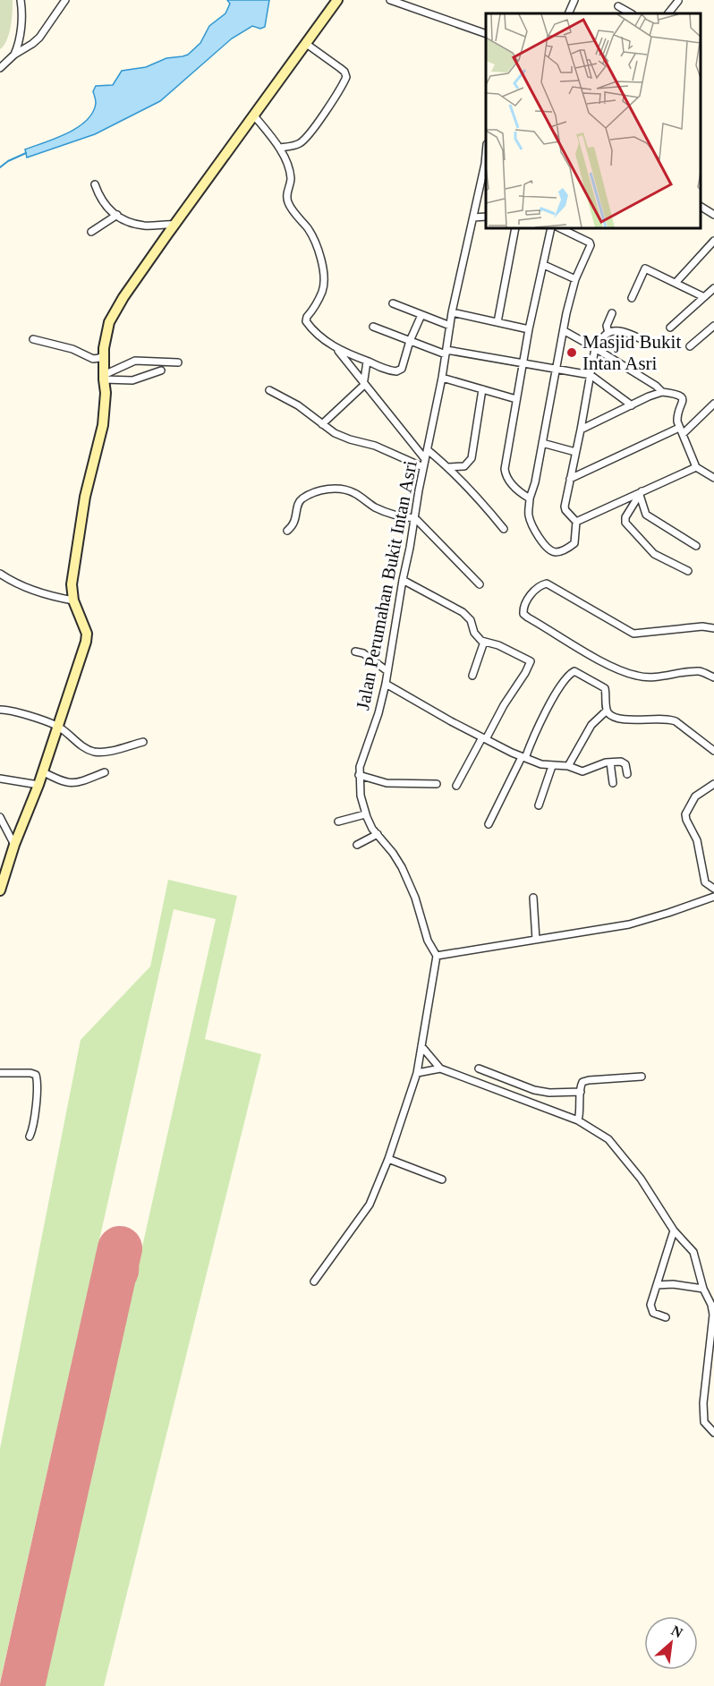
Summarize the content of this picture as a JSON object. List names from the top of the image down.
{
  "streets": {
    "street": ["Jalan Perumahan Bukit Intan Asri"]
  },
  "places": ["Masjid Bukit Intan Asri"],
  "north": "top right"
}
